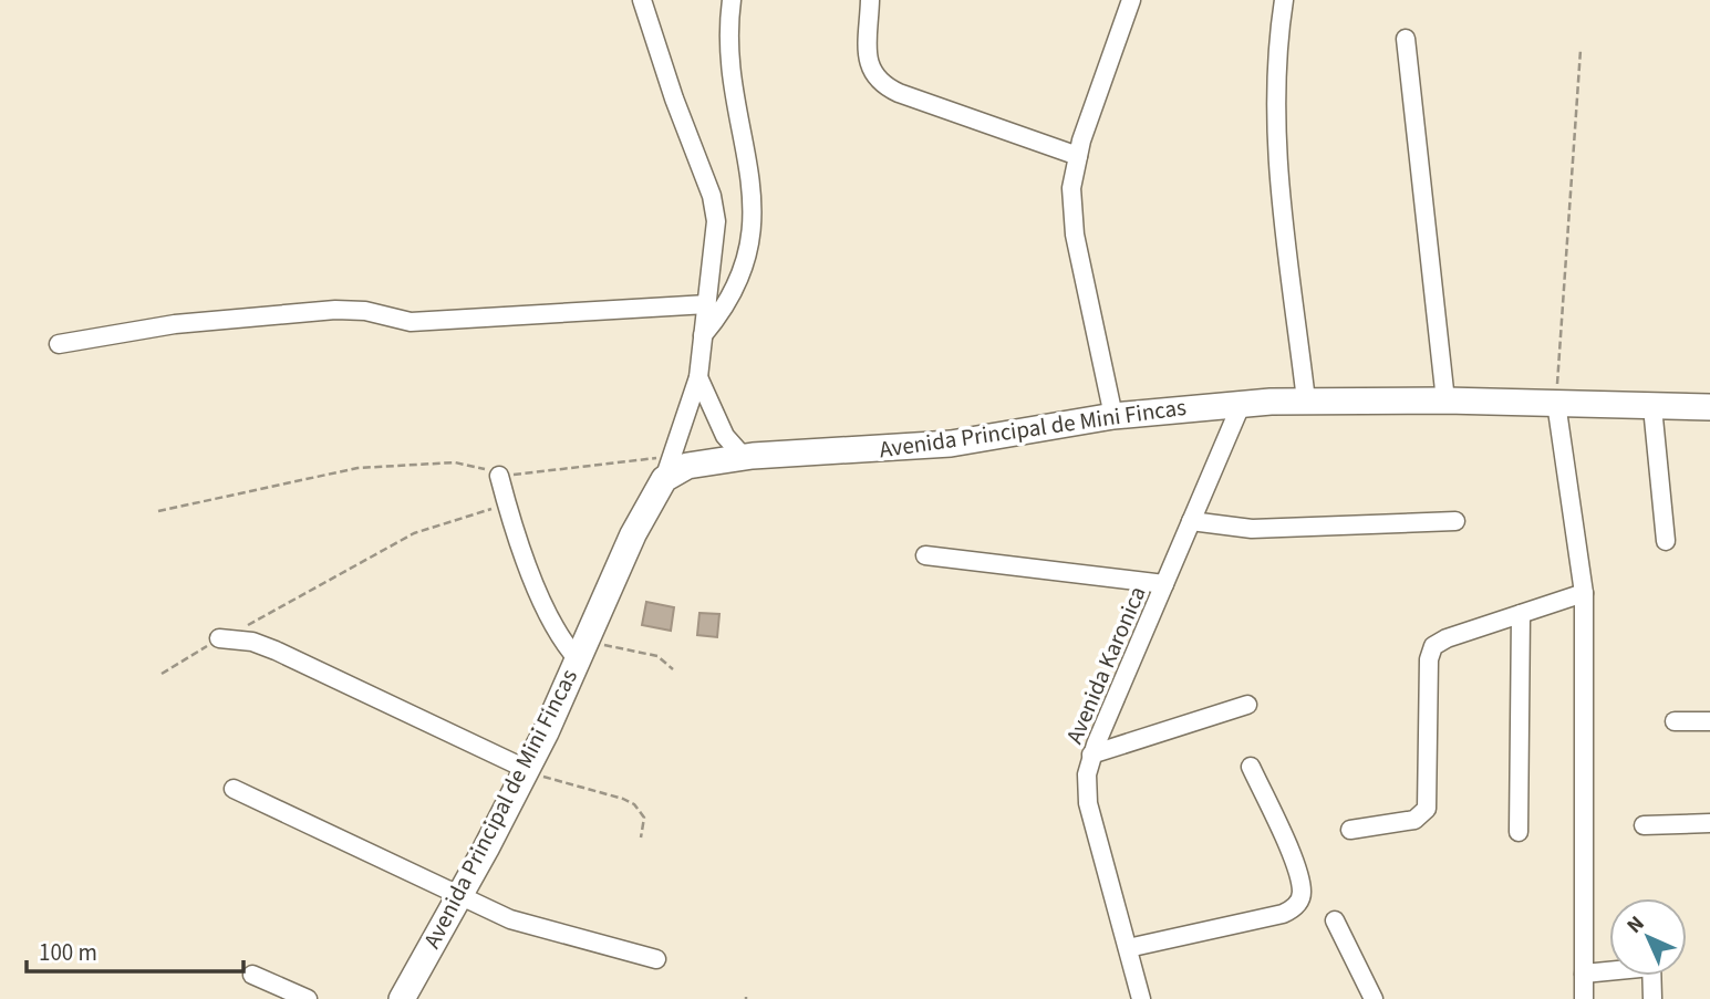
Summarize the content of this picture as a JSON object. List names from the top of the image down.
{
  "streets": {
    "street": ["Avenida Principal de Mini Fincas", "Avenida Karonica"]
  },
  "crossings": [
    ["Avenida Principal de Mini Fincas", "Avenida Karonica"]
  ],
  "scale_bar": "100 m",
  "north": "top left"
}
